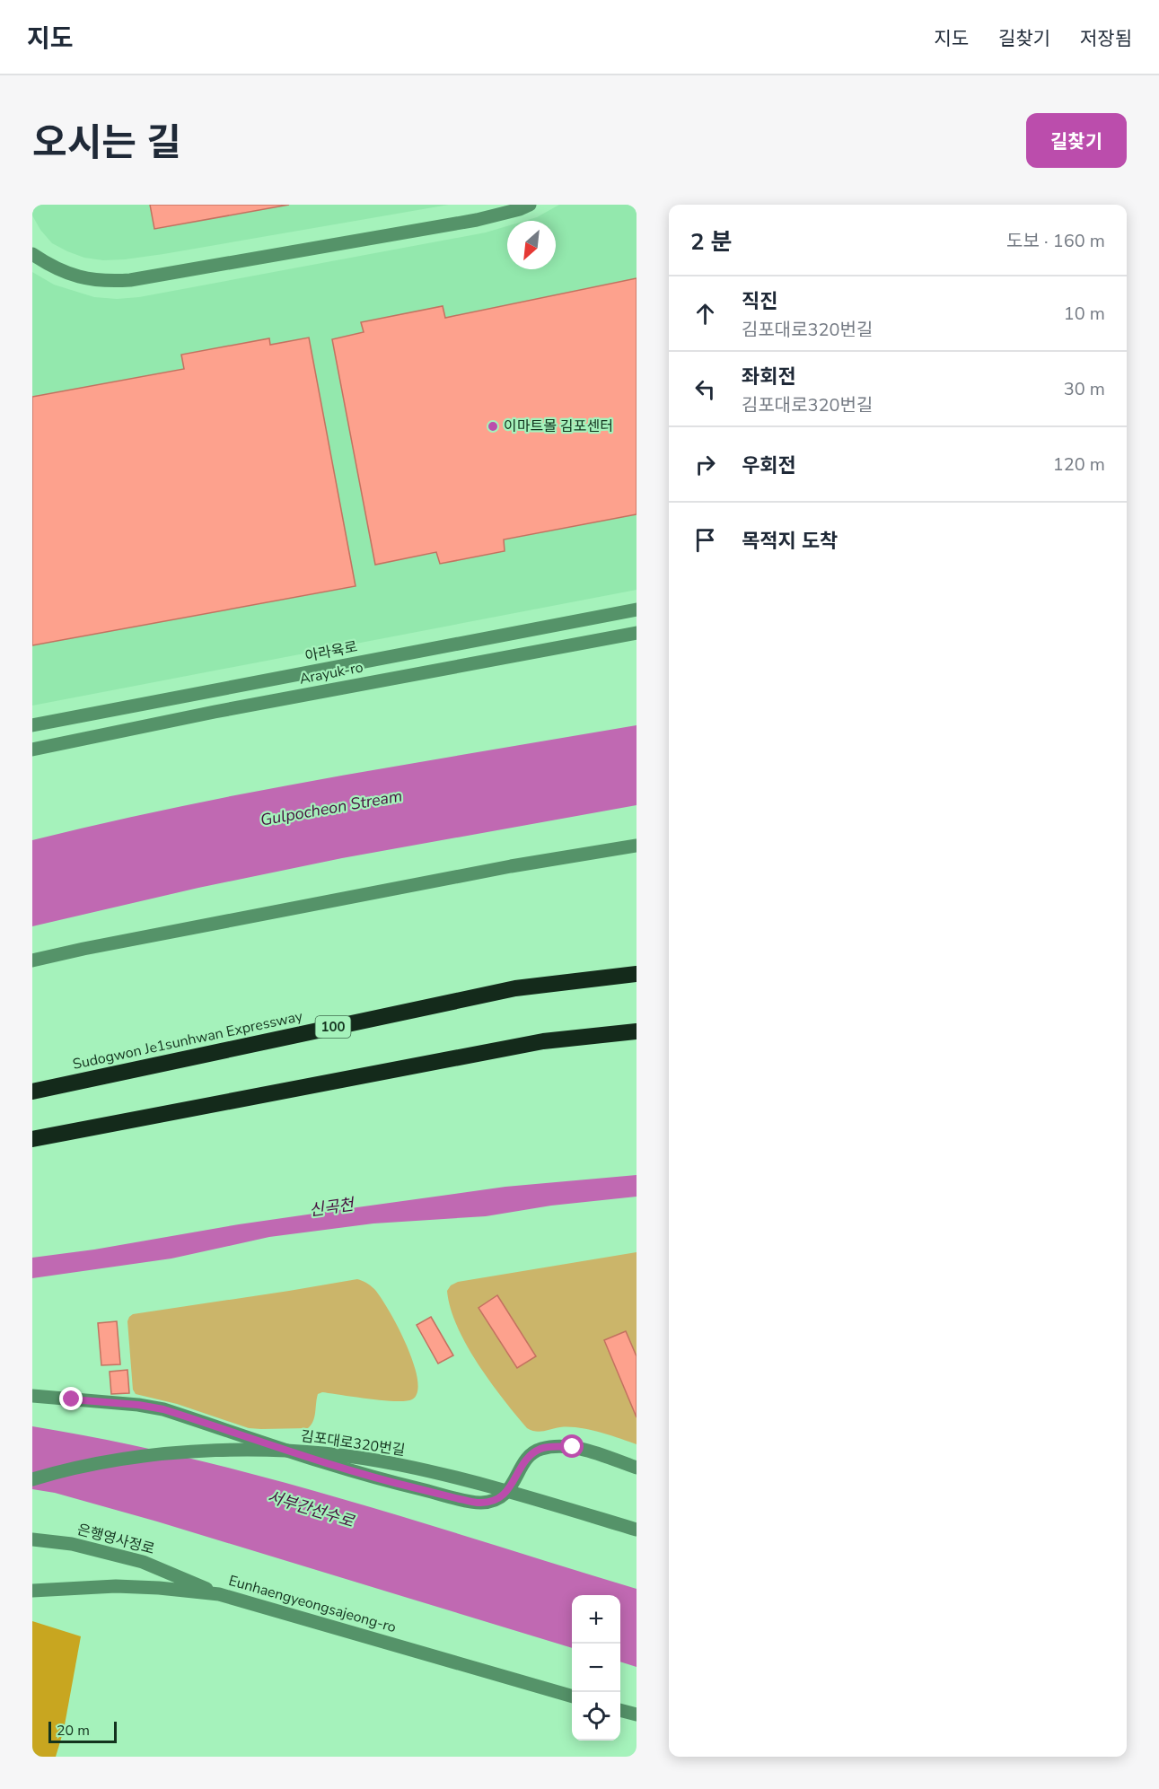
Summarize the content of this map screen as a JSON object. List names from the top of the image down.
{
  "streets": {
    "highway": ["100", "Sudogwon Je1sunhwan Expressway"],
    "street": [
      "아라육로",
      "Arayuk-ro",
      "김포대로320번길",
      "은행영사정로",
      "Eunhaengyeongsajeong-ro"
    ]
  },
  "crossings": [
    ["은행영사정로", "Eunhaengyeongsajeong-ro"]
  ],
  "water": ["Gulpocheon Stream", "신곡천", "서부간선수로"],
  "places": ["이마트몰 김포센터"],
  "scale_bar": "20 m",
  "north": "bottom left",
  "page": {
    "header": "지도",
    "nav": ["지도", "길찾기", "저장됨"],
    "title": "오시는 길",
    "buttons": "길찾기",
    "heading": ["2 분", "도보 · 160 m"],
    "list": [
      ["직진", "김포대로320번길", "10 m"],
      ["좌회전", "김포대로320번길", "30 m"],
      ["우회전", "120 m"],
      "목적지 도착"
    ],
    "map_buttons": ["+", "−"],
    "scale": "20 m"
  }
}
